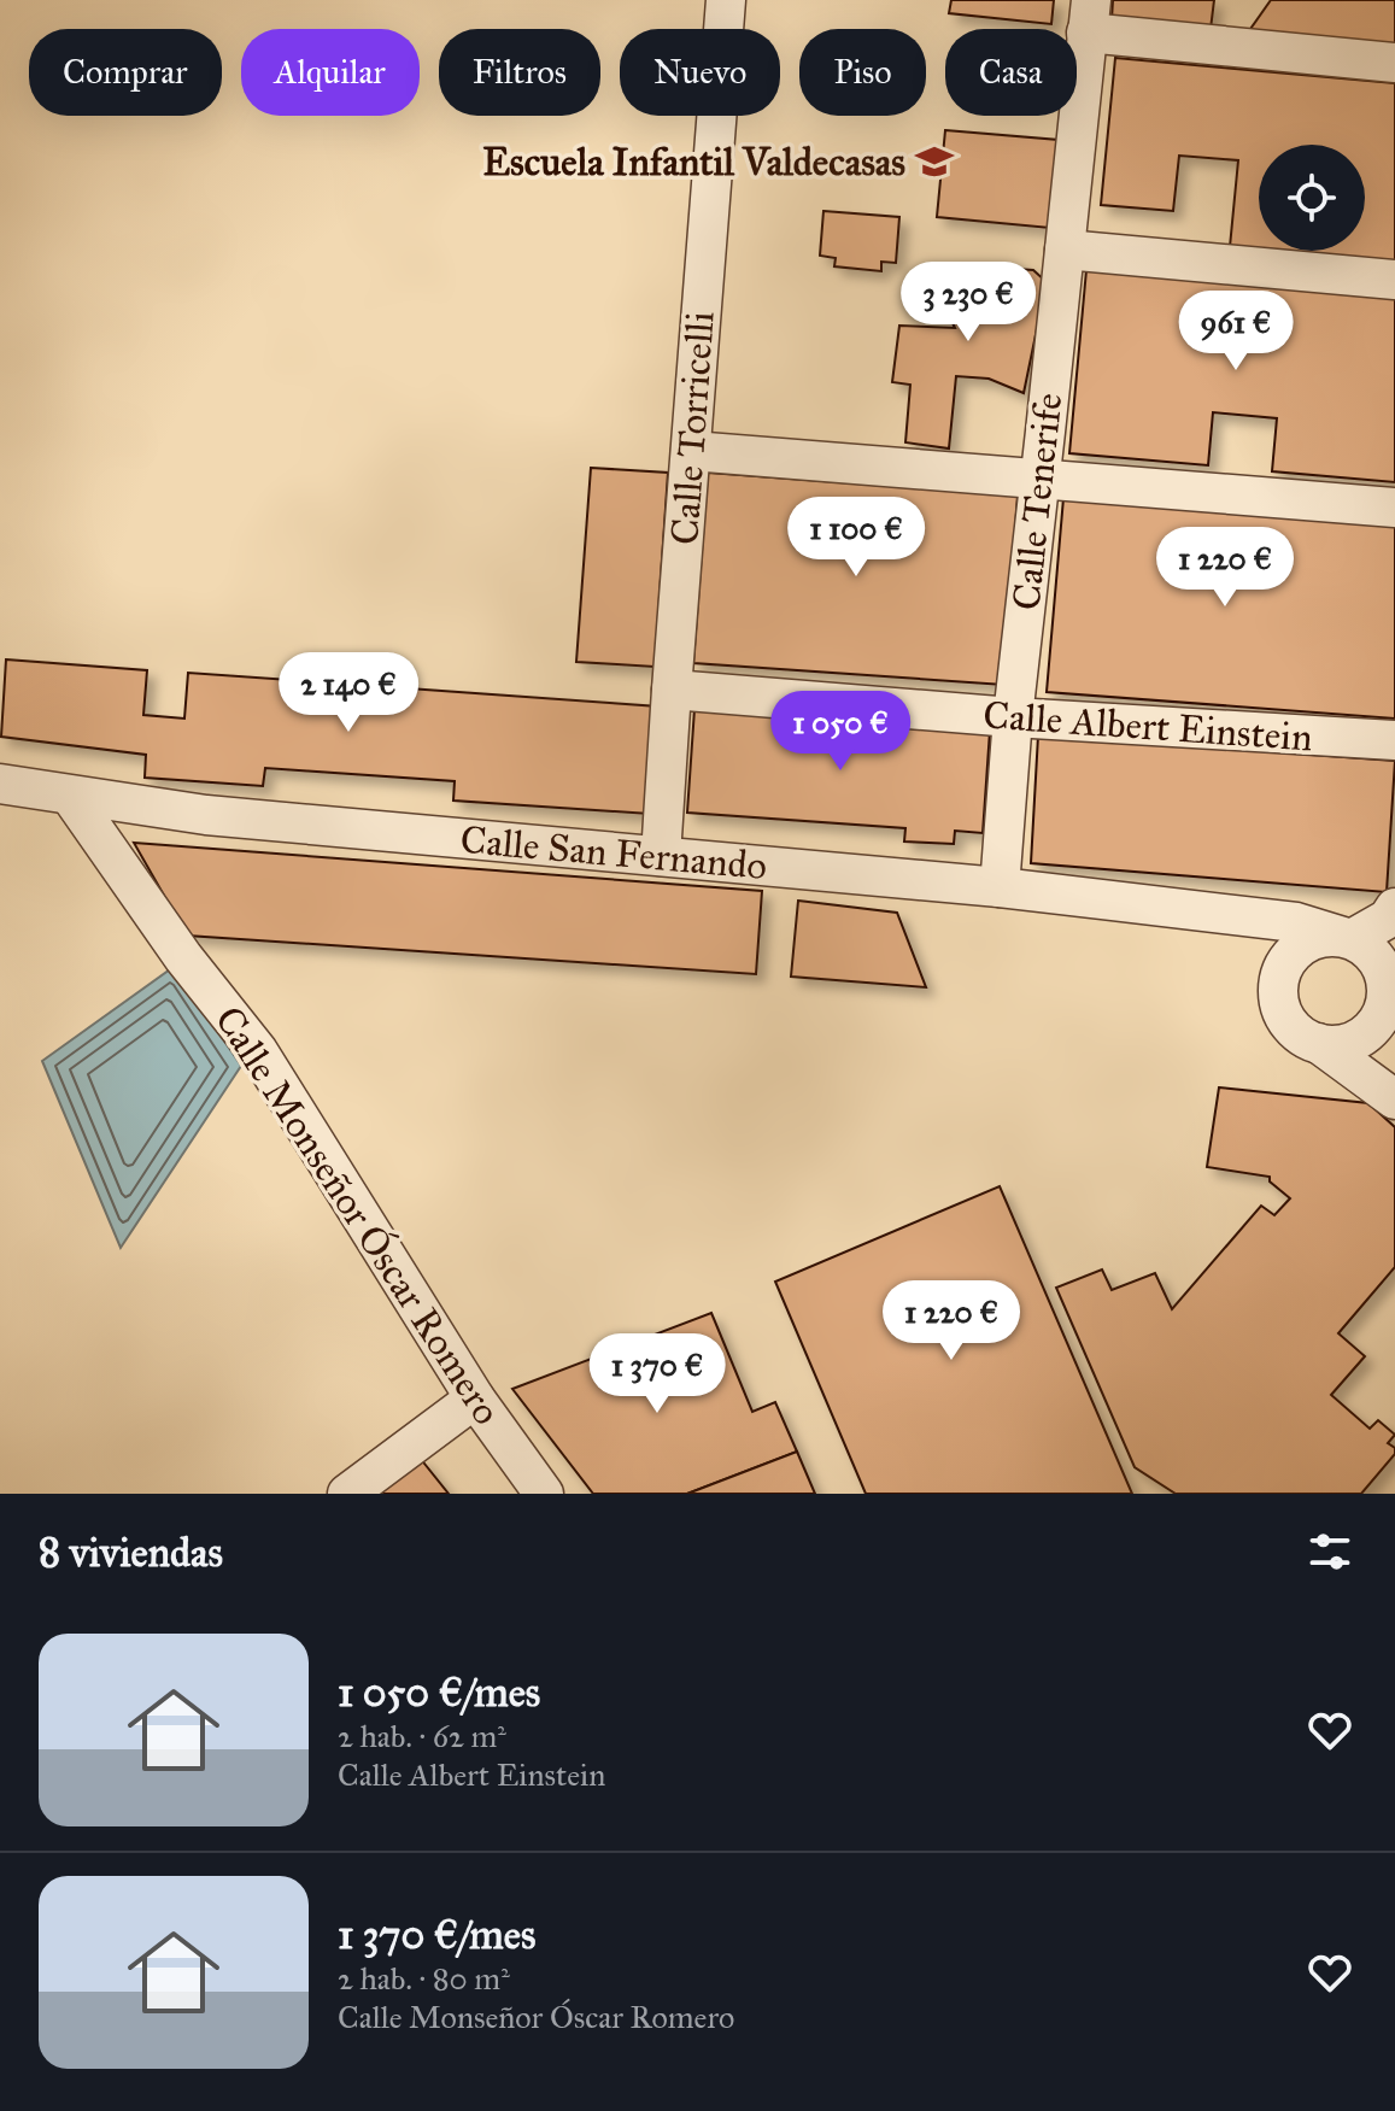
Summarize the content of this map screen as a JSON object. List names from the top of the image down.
{
  "streets": {
    "street": [
      "Calle Torricelli",
      "Calle Tenerife",
      "Calle Albert Einstein",
      "Calle San Fernando",
      "Calle Monseñor Óscar Romero"
    ]
  },
  "crossings": [
    ["Calle Torricelli", "Calle Albert Einstein"],
    ["Calle Torricelli", "Calle San Fernando"],
    ["Calle Tenerife", "Calle Albert Einstein"],
    ["Calle Tenerife", "Calle San Fernando"],
    ["Calle San Fernando", "Calle Monseñor Óscar Romero"]
  ],
  "places": {
    "school or university": ["Escuela Infantil Valdecasas"]
  },
  "page": {
    "chip": [
      "Comprar",
      "Alquilar",
      "Filtros",
      "Nuevo",
      "Piso",
      "Casa"
    ],
    "price": [
      "3 230 €",
      "961 €",
      "1 100 €",
      "1 220 €",
      "2 140 €",
      "1 050 €",
      "1 220 €",
      "1 370 €"
    ],
    "heading": "8 viviendas",
    "list": [
      {
        "name": "1 050 €/mes",
        "note": "2 hab. · 62 m² · Calle Albert Einstein"
      },
      {
        "name": "1 370 €/mes",
        "note": "2 hab. · 80 m² · Calle Monseñor Óscar Romero"
      }
    ]
  }
}
